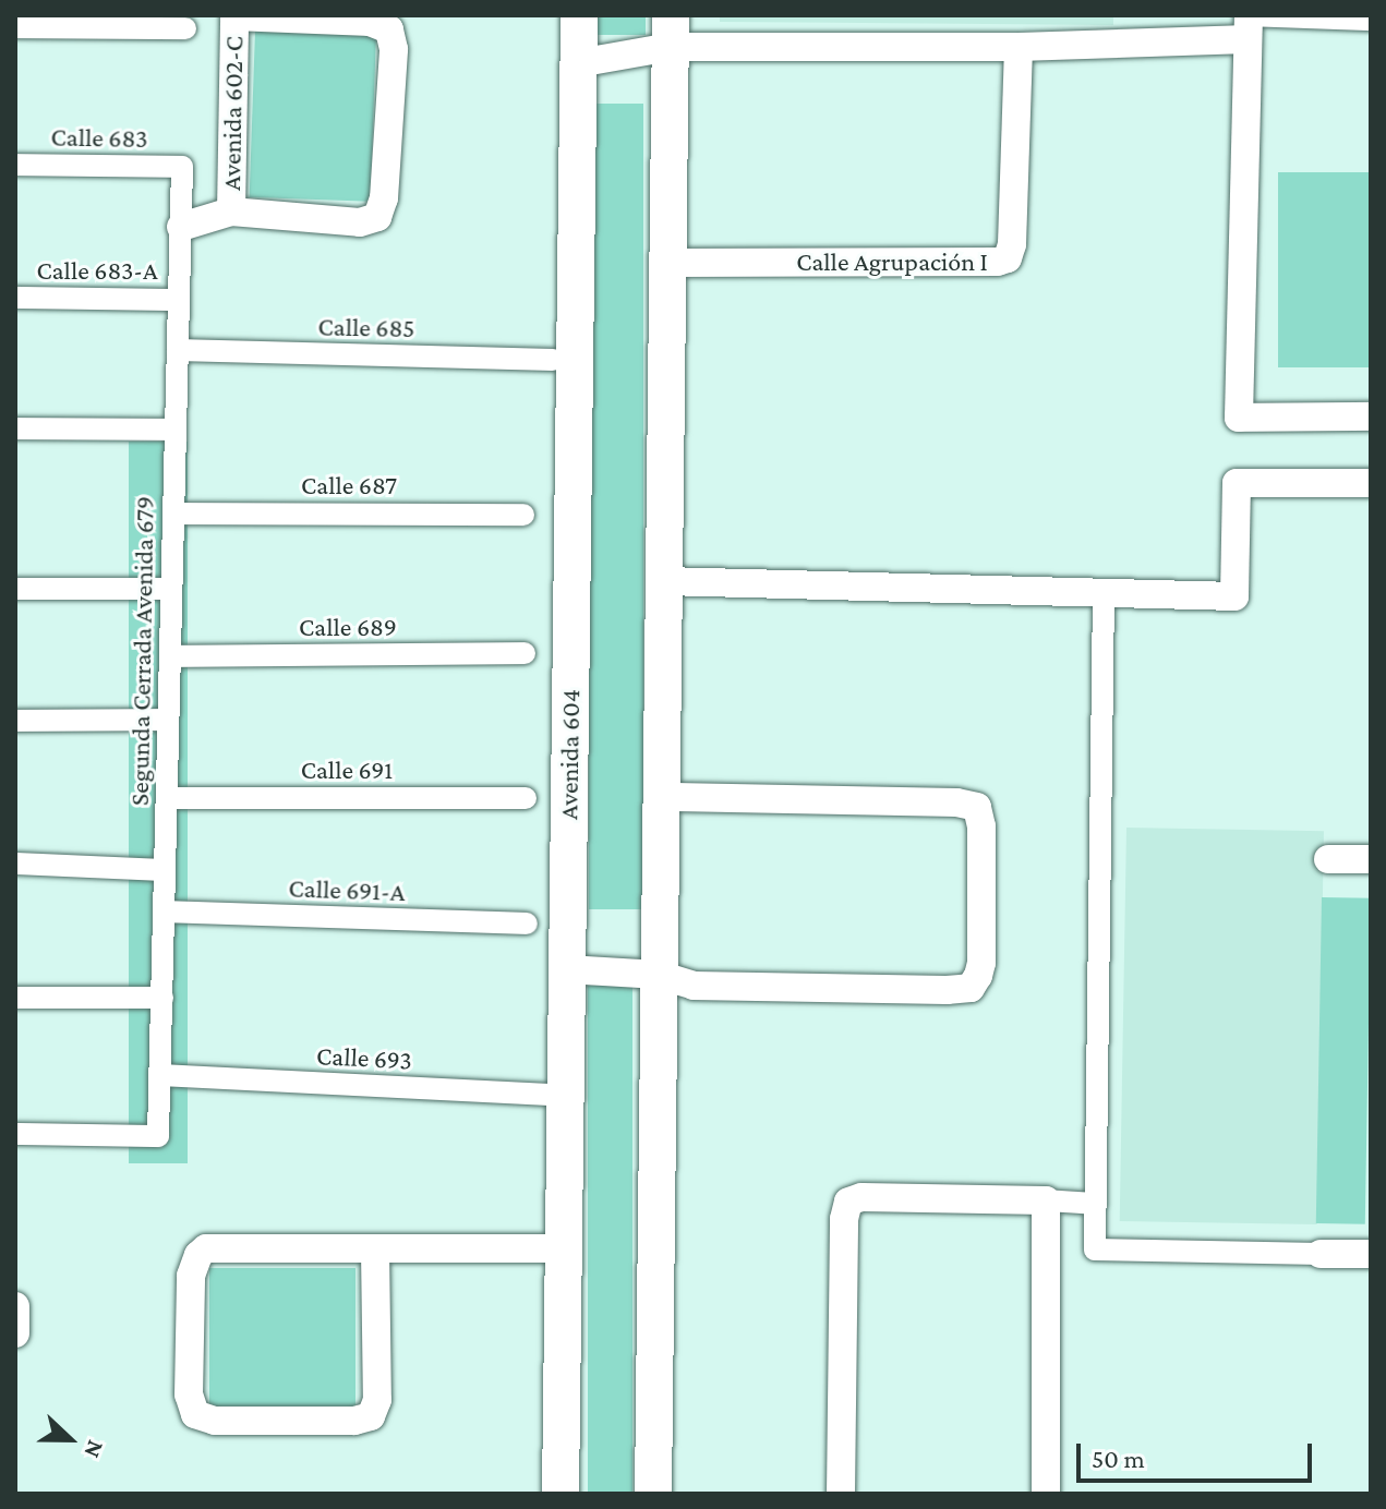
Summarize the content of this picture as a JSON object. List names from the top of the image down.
{
  "streets": {
    "street": [
      "Avenida 602-C",
      "Calle 683",
      "Calle Agrupación I",
      "Calle 683-A",
      "Calle 685",
      "Calle 687",
      "Calle 689",
      "Segunda Cerrada Avenida 679",
      "Avenida 604",
      "Calle 691",
      "Calle 691-A",
      "Calle 693"
    ]
  },
  "crossings": [
    ["Avenida 602-C", "Segunda Cerrada Avenida 679"],
    ["Calle 683", "Segunda Cerrada Avenida 679"],
    ["Calle 683-A", "Segunda Cerrada Avenida 679"],
    ["Calle 685", "Segunda Cerrada Avenida 679"],
    ["Calle 687", "Segunda Cerrada Avenida 679"],
    ["Calle 689", "Segunda Cerrada Avenida 679"],
    ["Segunda Cerrada Avenida 679", "Calle 691"],
    ["Segunda Cerrada Avenida 679", "Calle 691-A"],
    ["Segunda Cerrada Avenida 679", "Calle 693"],
    ["Avenida 604", "Calle 693"]
  ],
  "scale_bar": "50 m",
  "north": "right"
}
